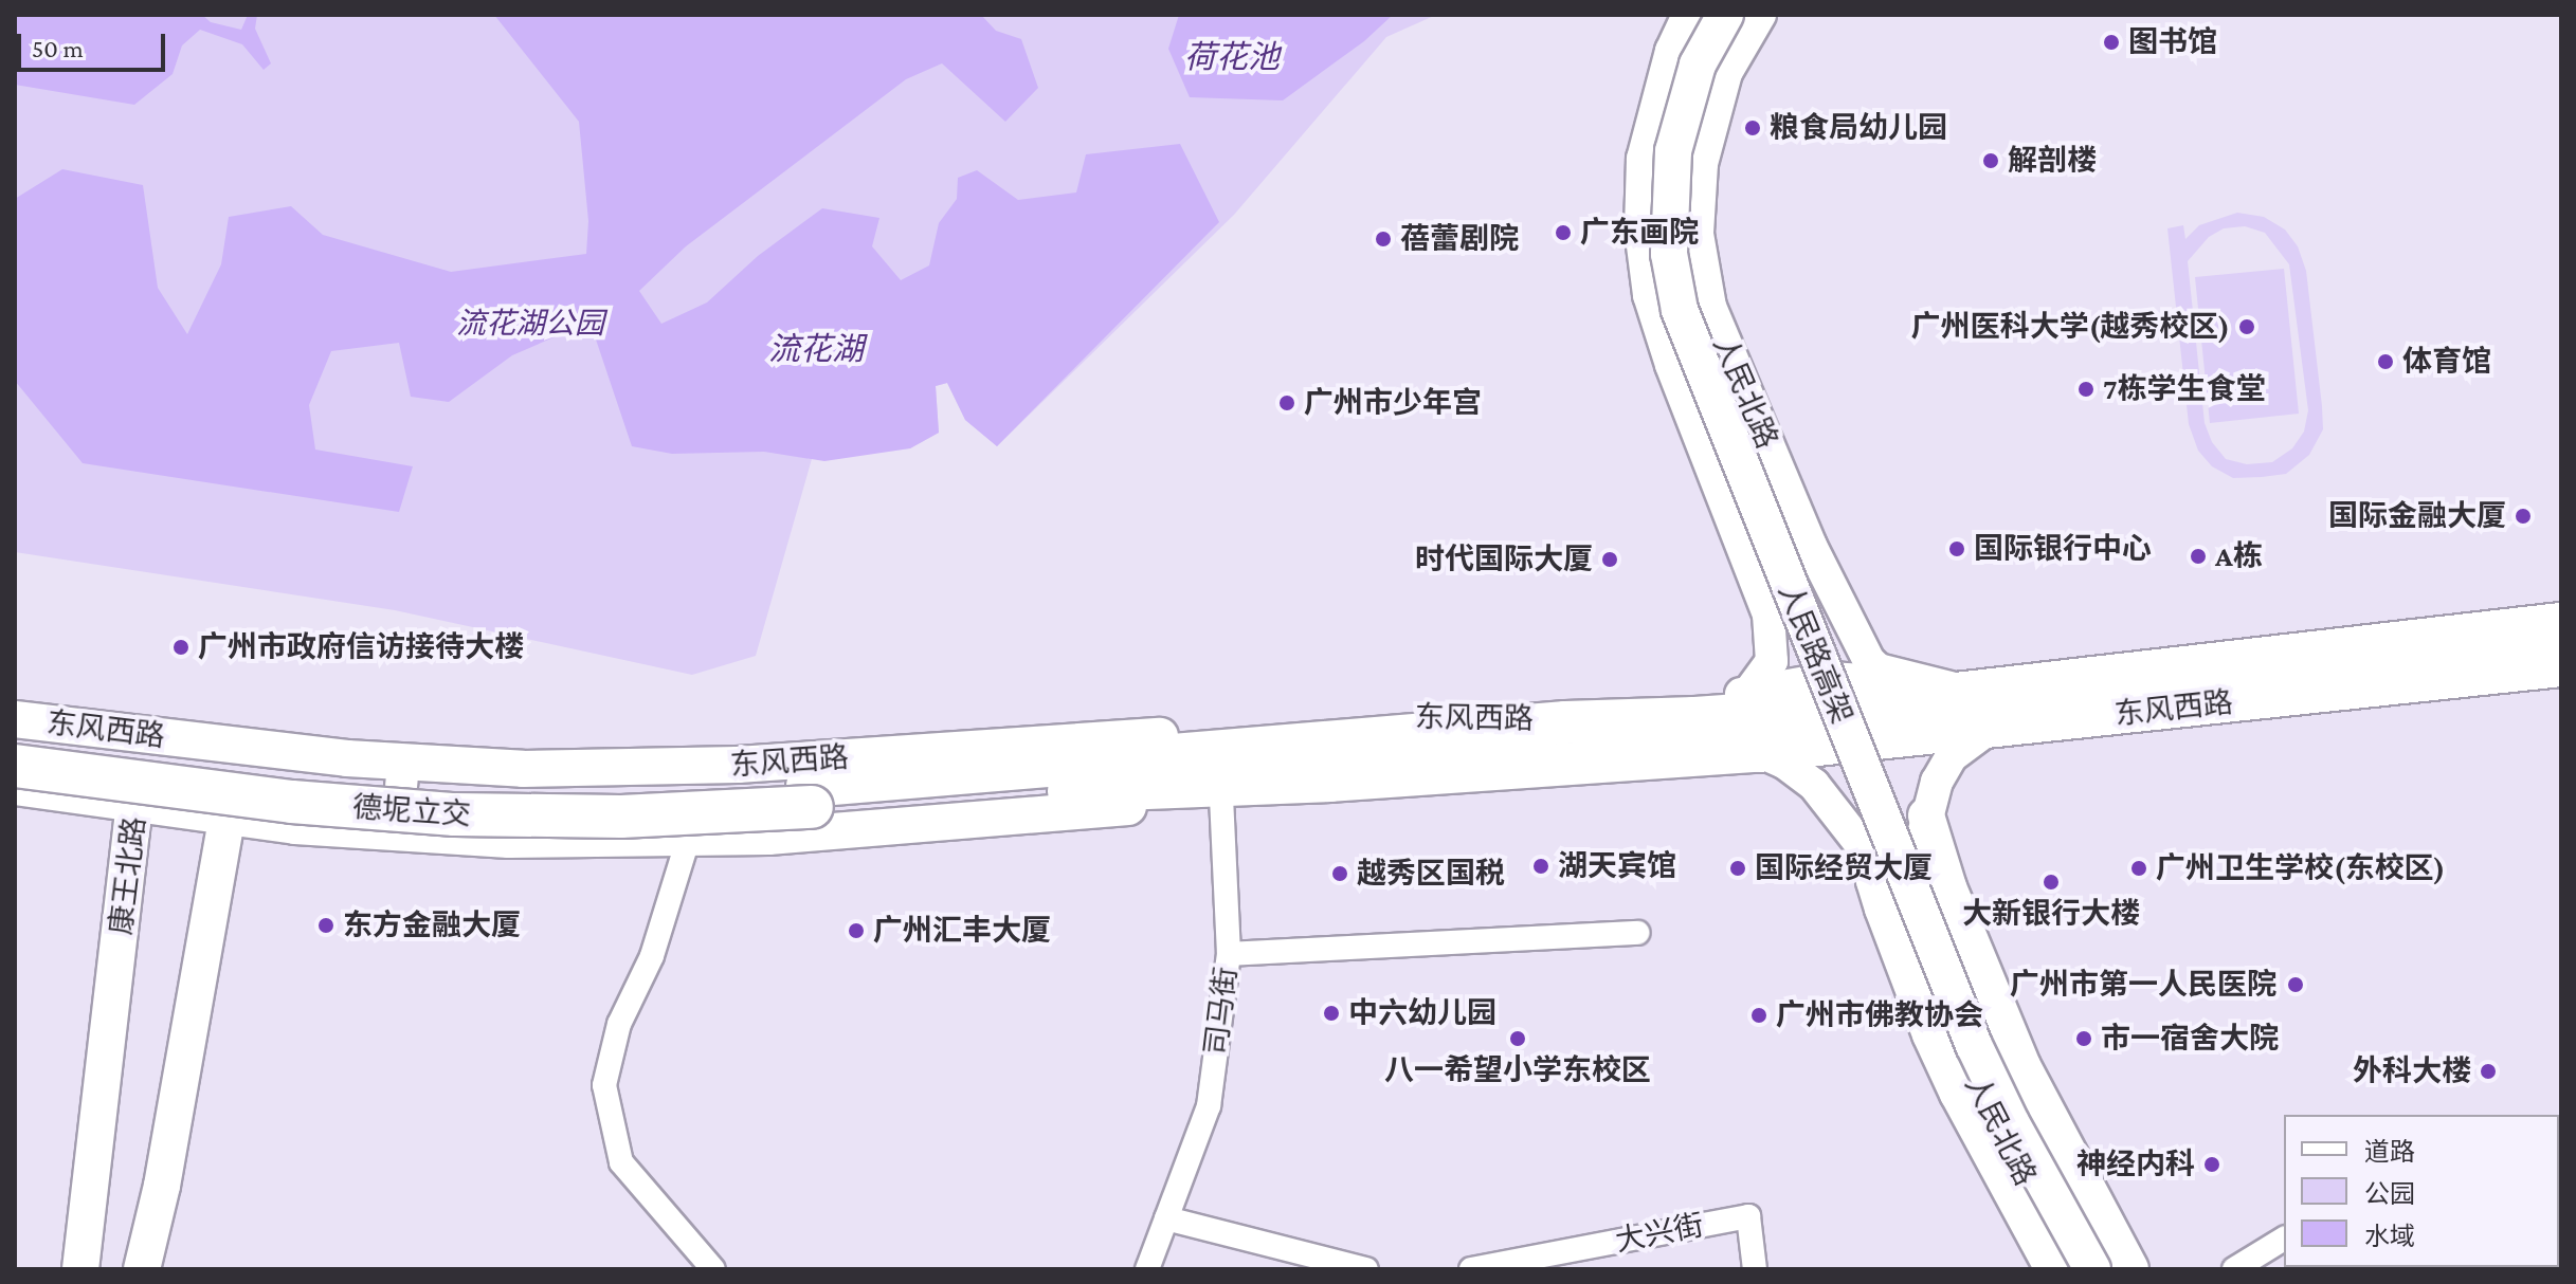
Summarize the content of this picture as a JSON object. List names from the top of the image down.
{
  "streets": {
    "highway": ["东风西路", "德坭立交"],
    "main road": ["人民北路", "人民路高架", "康王北路"],
    "street": ["司马街", "大兴街"]
  },
  "crossings": [
    ["人民北路", "东风西路"],
    ["东风西路", "德坭立交"],
    ["东风西路", "康王北路"],
    ["东风西路", "司马街"]
  ],
  "water": ["荷花池", "流花湖"],
  "parks": ["流花湖公园"],
  "places": [
    "图书馆",
    "粮食局幼儿园",
    "解剖楼",
    "广东画院",
    "蓓蕾剧院",
    "广州医科大学(越秀校区)",
    "体育馆",
    "7栋学生食堂",
    "广州市少年宫",
    "国际金融大厦",
    "国际银行中心",
    "A栋",
    "时代国际大厦",
    "广州市政府信访接待大楼",
    "湖天宾馆",
    "国际经贸大厦",
    "广州卫生学校(东校区)",
    "越秀区国税",
    "大新银行大楼",
    "东方金融大厦",
    "广州汇丰大厦",
    "广州市第一人民医院",
    "中六幼儿园",
    "广州市佛教协会",
    "八一希望小学东校区",
    "市一宿舍大院",
    "外科大楼",
    "神经内科"
  ],
  "legend": ["道路", "公园", "水域"],
  "scale_bar": "50 m"
}
